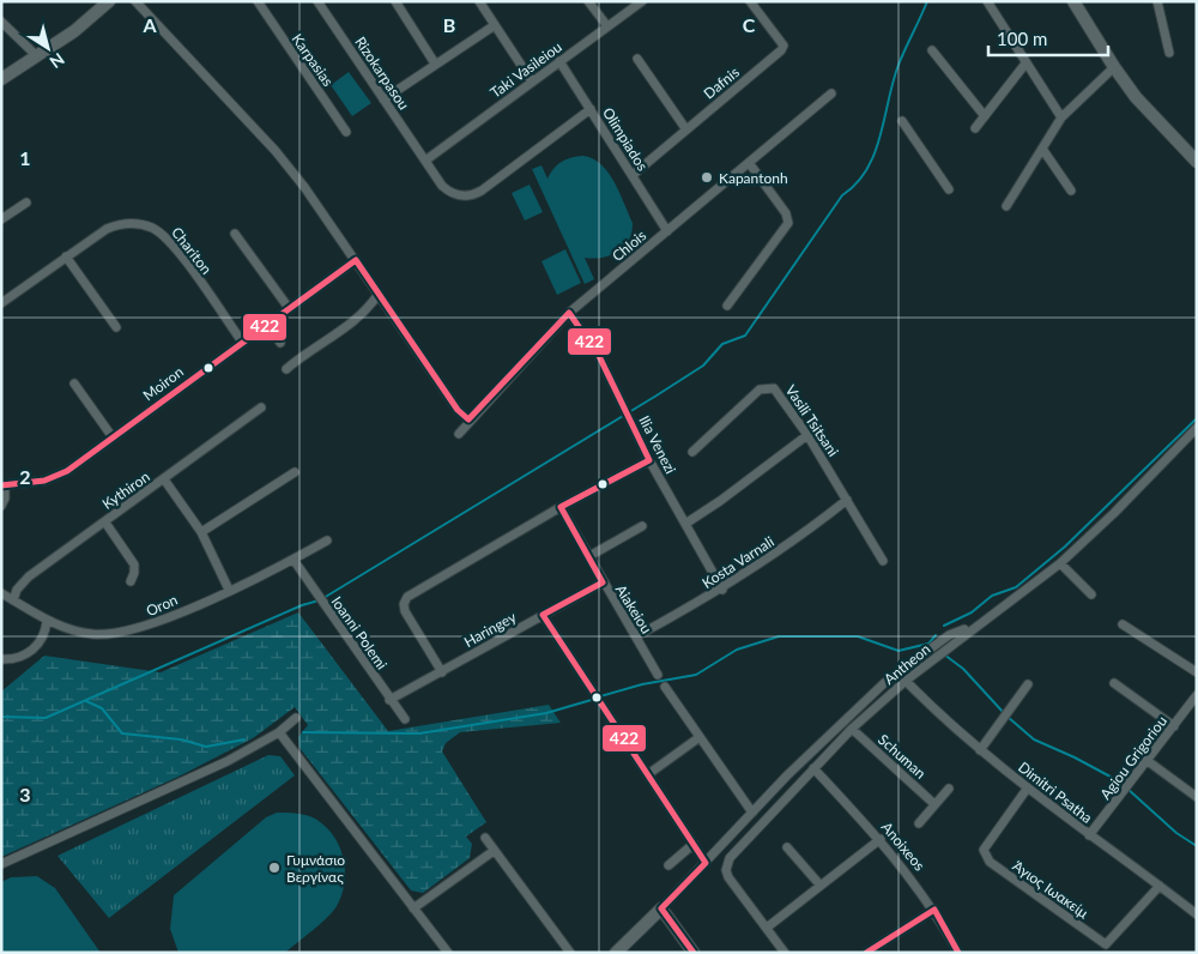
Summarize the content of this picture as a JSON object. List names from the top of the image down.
{
  "streets": {
    "street": [
      "Karpasias",
      "Taki Vasileiou",
      "Rizokarpasou",
      "Dafnis",
      "Olimpiados",
      "Chlois",
      "Chariton",
      "Moiron",
      "Vasili Tsitsani",
      "Ilia Venezi",
      "Kythiron",
      "Kosta Varnali",
      "Oron",
      "Aiakeiou",
      "Haringey",
      "Ioanni Polemi",
      "Antheon",
      "Schuman",
      "Agiou Grigoriou",
      "Dimitri Psatha",
      "Anoixeos",
      "Άγιος Ιωακείμ"
    ]
  },
  "crossings": [
    ["Taki Vasileiou", "Rizokarpasou"],
    ["Taki Vasileiou", "Olimpiados"],
    ["Rizokarpasou", "Olimpiados"],
    ["Dafnis", "Olimpiados"],
    ["Olimpiados", "Chlois"],
    ["Chlois", "Ilia Venezi"],
    ["Chariton", "Moiron"],
    ["Vasili Tsitsani", "Kosta Varnali"],
    ["Ilia Venezi", "Kosta Varnali"],
    ["Kythiron", "Oron"],
    ["Kosta Varnali", "Aiakeiou"],
    ["Oron", "Ioanni Polemi"],
    ["Aiakeiou", "Haringey"],
    ["Haringey", "Ioanni Polemi"],
    ["Antheon", "Schuman"],
    ["Antheon", "Dimitri Psatha"],
    ["Antheon", "Anoixeos"],
    ["Agiou Grigoriou", "Dimitri Psatha"],
    ["Dimitri Psatha", "Άγιος Ιωακείμ"]
  ],
  "places": ["Kapantonh", "Γυμνάσιο Βεργίνας"],
  "lines": ["transit line 422"],
  "scale_bar": "100 m",
  "north": "bottom right",
  "grid": {
    "columns": ["A", "B", "C"],
    "rows": ["1", "2", "3"]
  }
}
